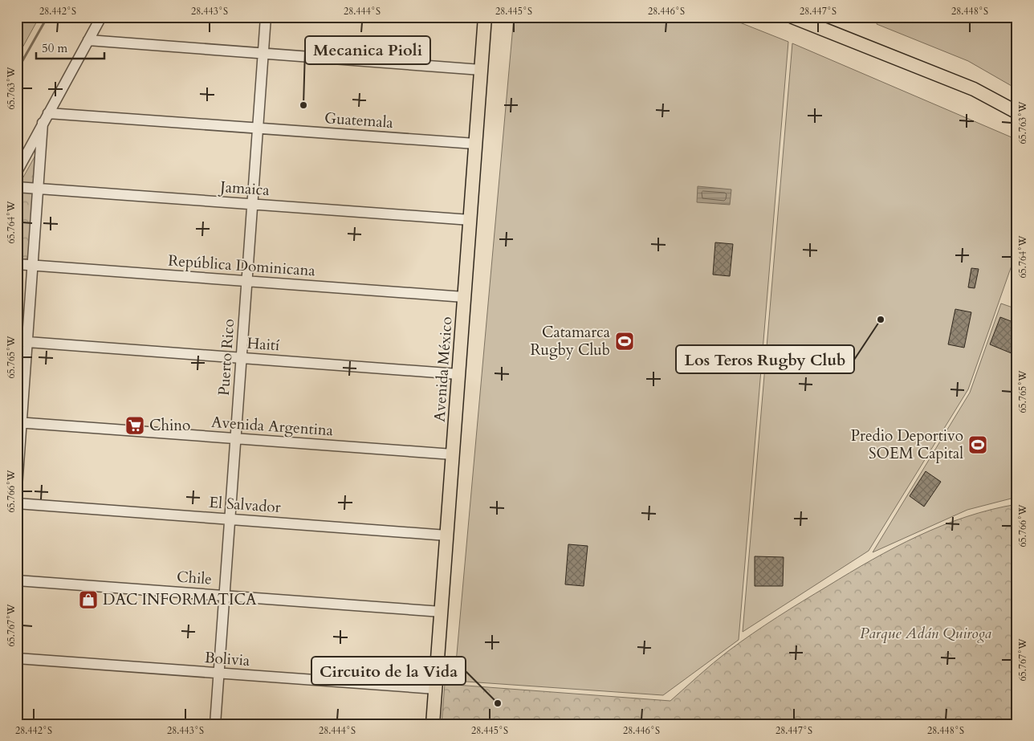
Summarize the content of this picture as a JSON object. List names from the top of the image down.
{
  "streets": {
    "main road": ["Avenida México"],
    "street": [
      "Guatemala",
      "Jamaica",
      "República Dominicana",
      "Haití",
      "Puerto Rico",
      "Avenida Argentina",
      "El Salvador",
      "Chile",
      "Bolivia"
    ]
  },
  "crossings": [
    ["Guatemala", "Puerto Rico"],
    ["Guatemala", "Avenida México"],
    ["Jamaica", "Puerto Rico"],
    ["Jamaica", "Avenida México"],
    ["República Dominicana", "Puerto Rico"],
    ["República Dominicana", "Avenida México"],
    ["Haití", "Puerto Rico"],
    ["Haití", "Avenida México"],
    ["Puerto Rico", "Avenida Argentina"],
    ["Puerto Rico", "El Salvador"],
    ["Puerto Rico", "Chile"],
    ["Puerto Rico", "Bolivia"],
    ["Avenida México", "Avenida Argentina"],
    ["Avenida México", "El Salvador"],
    ["Avenida México", "Chile"],
    ["Avenida México", "Bolivia"]
  ],
  "parks": ["Parque Adán Quiroga"],
  "places": {
    "other": ["Mecanica Pioli", "Los Teros Rugby Club", "Circuito de la Vida"],
    "sports": ["Catamarca Rugby Club", "Predio Deportivo SOEM Capital"],
    "supermarket": ["Chino"],
    "shop": ["DAC INFORMATICA"]
  },
  "scale_bar": "50 m",
  "coordinates": [
    "28.442°S",
    "28.443°S",
    "28.444°S",
    "28.445°S",
    "28.446°S",
    "28.447°S",
    "28.448°S",
    "65.763°W",
    "65.764°W",
    "65.765°W",
    "65.766°W",
    "65.767°W"
  ]
}
